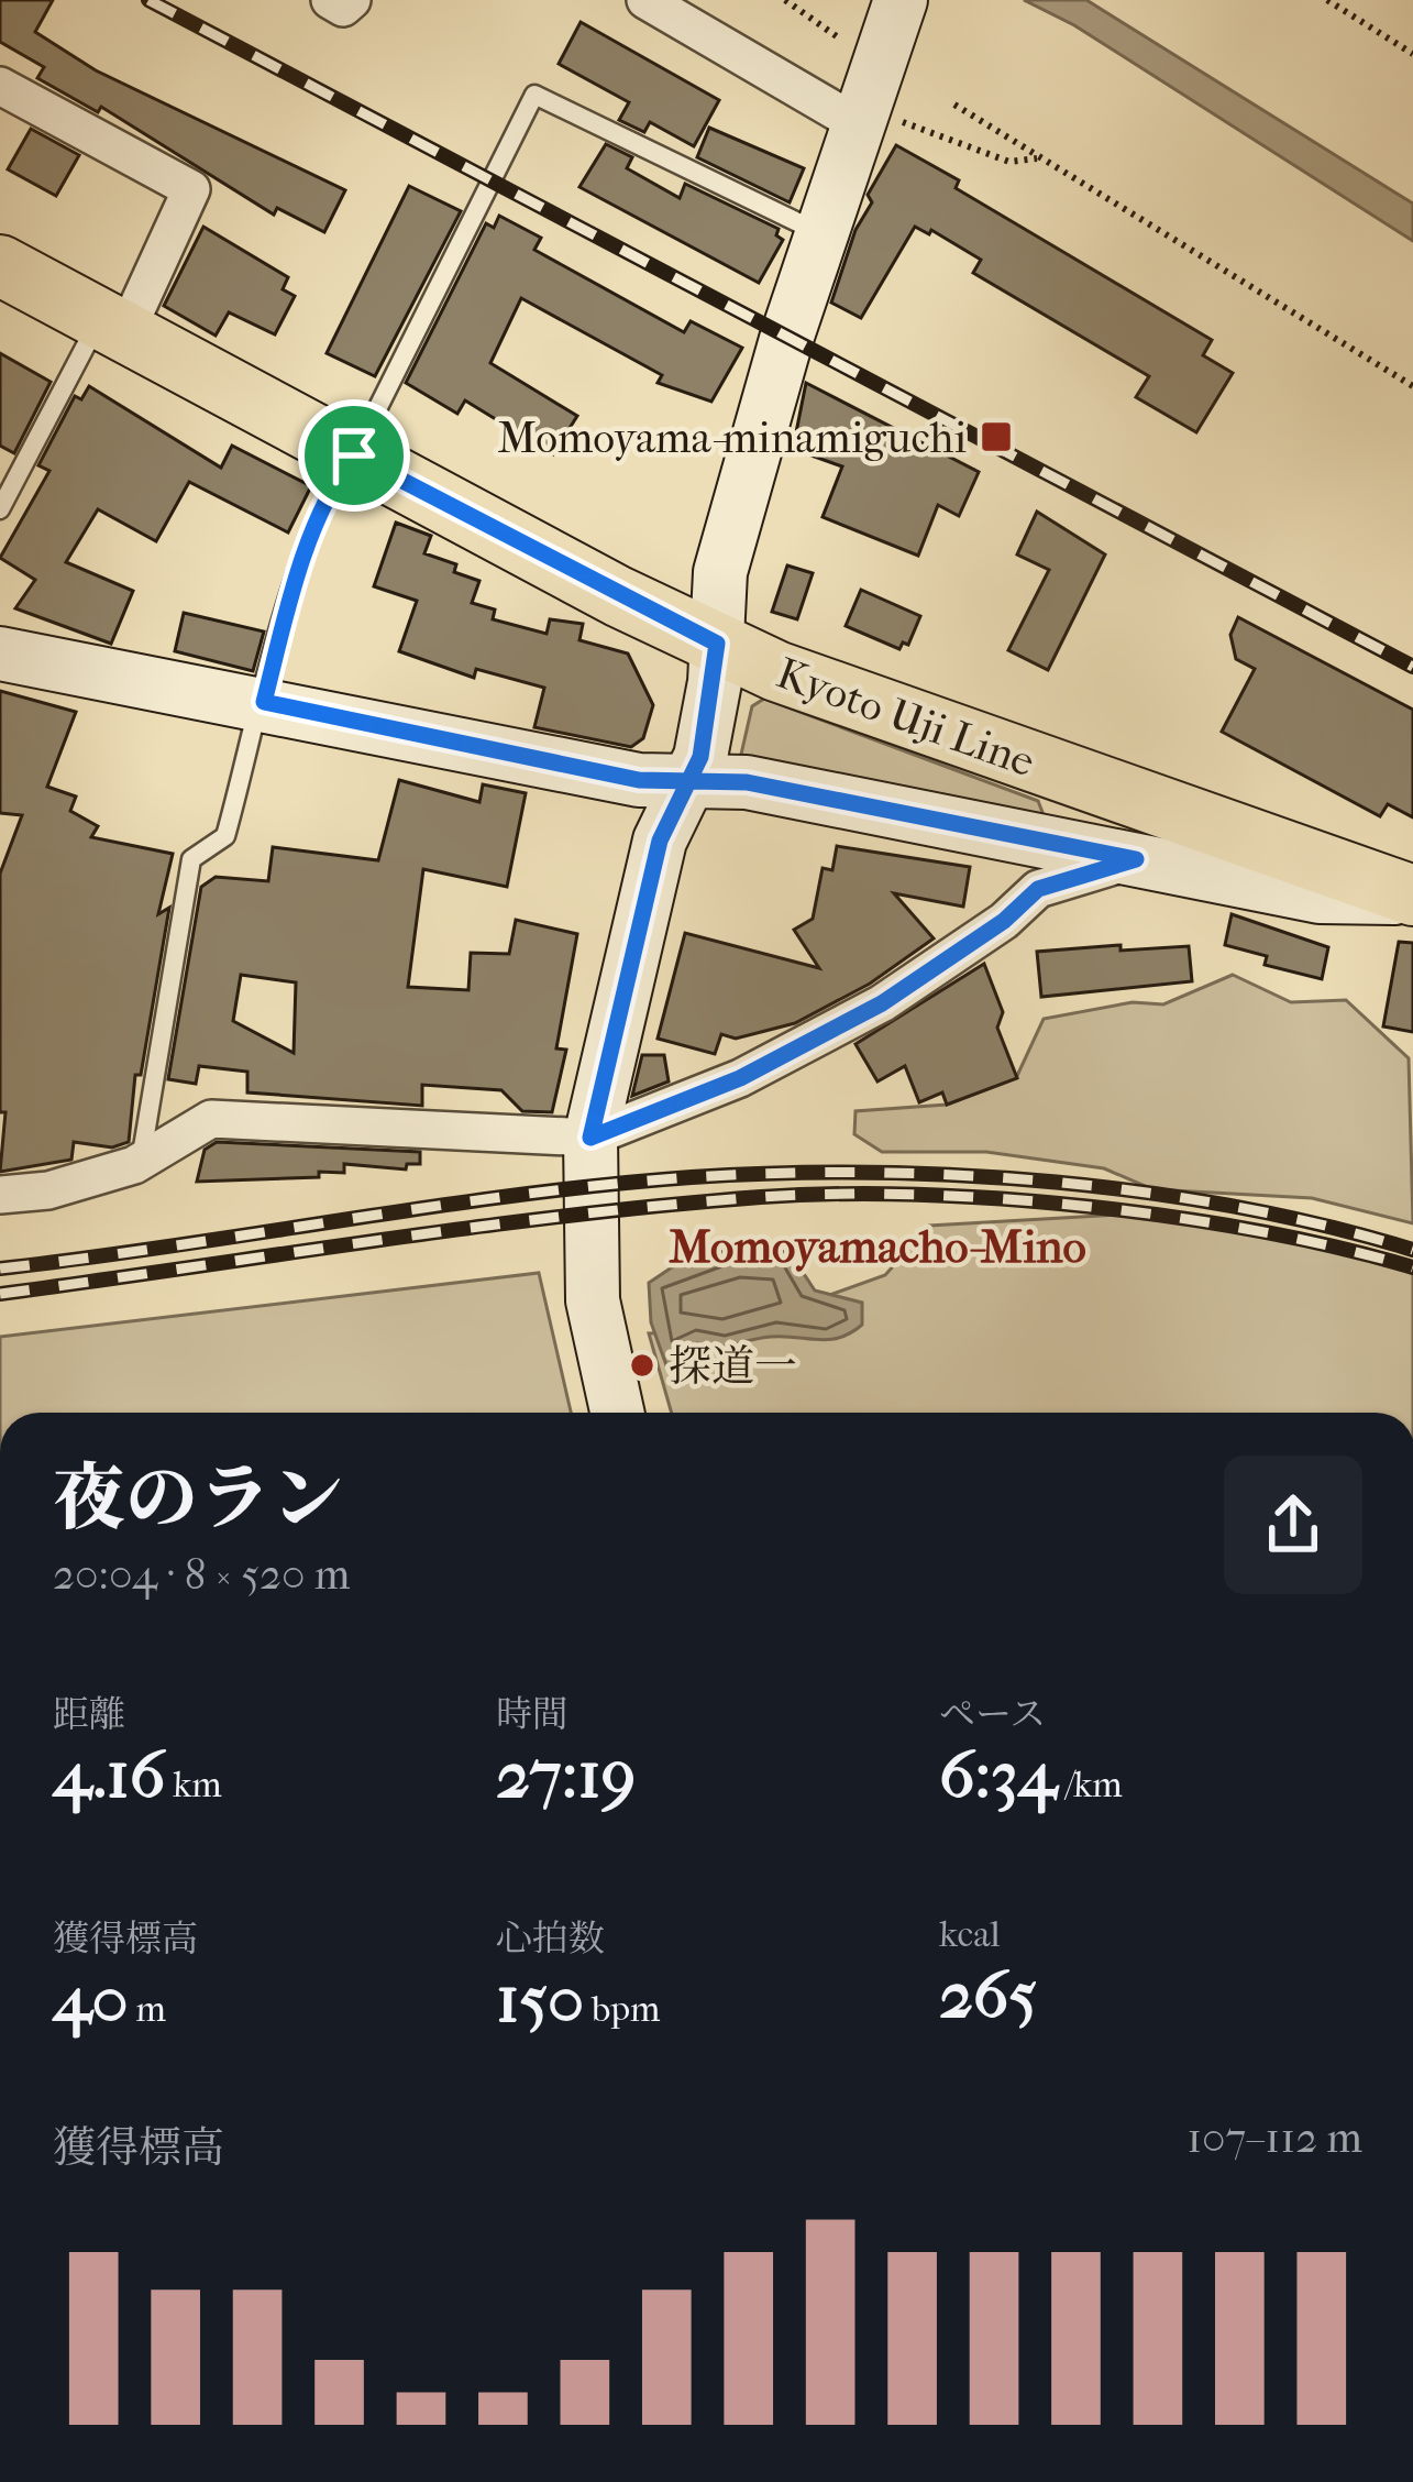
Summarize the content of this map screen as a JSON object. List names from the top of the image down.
{
  "streets": {
    "main road": ["Kyoto Uji Line"]
  },
  "districts": ["Momoyamacho-Mino"],
  "places": {
    "transit": ["Momoyama-minamiguchi"],
    "other": ["探道一"]
  },
  "page": {
    "heading": ["夜のラン", "20:04 · 8 × 520 m"],
    "stats": [
      ["距離", "4.16 km"],
      ["時間", "27:19"],
      ["ペース", "6:34 /km"],
      ["獲得標高", "40 m"],
      ["心拍数", "150 bpm"],
      ["kcal", "265"]
    ],
    "chart": ["獲得標高", "107–112 m"]
  }
}
